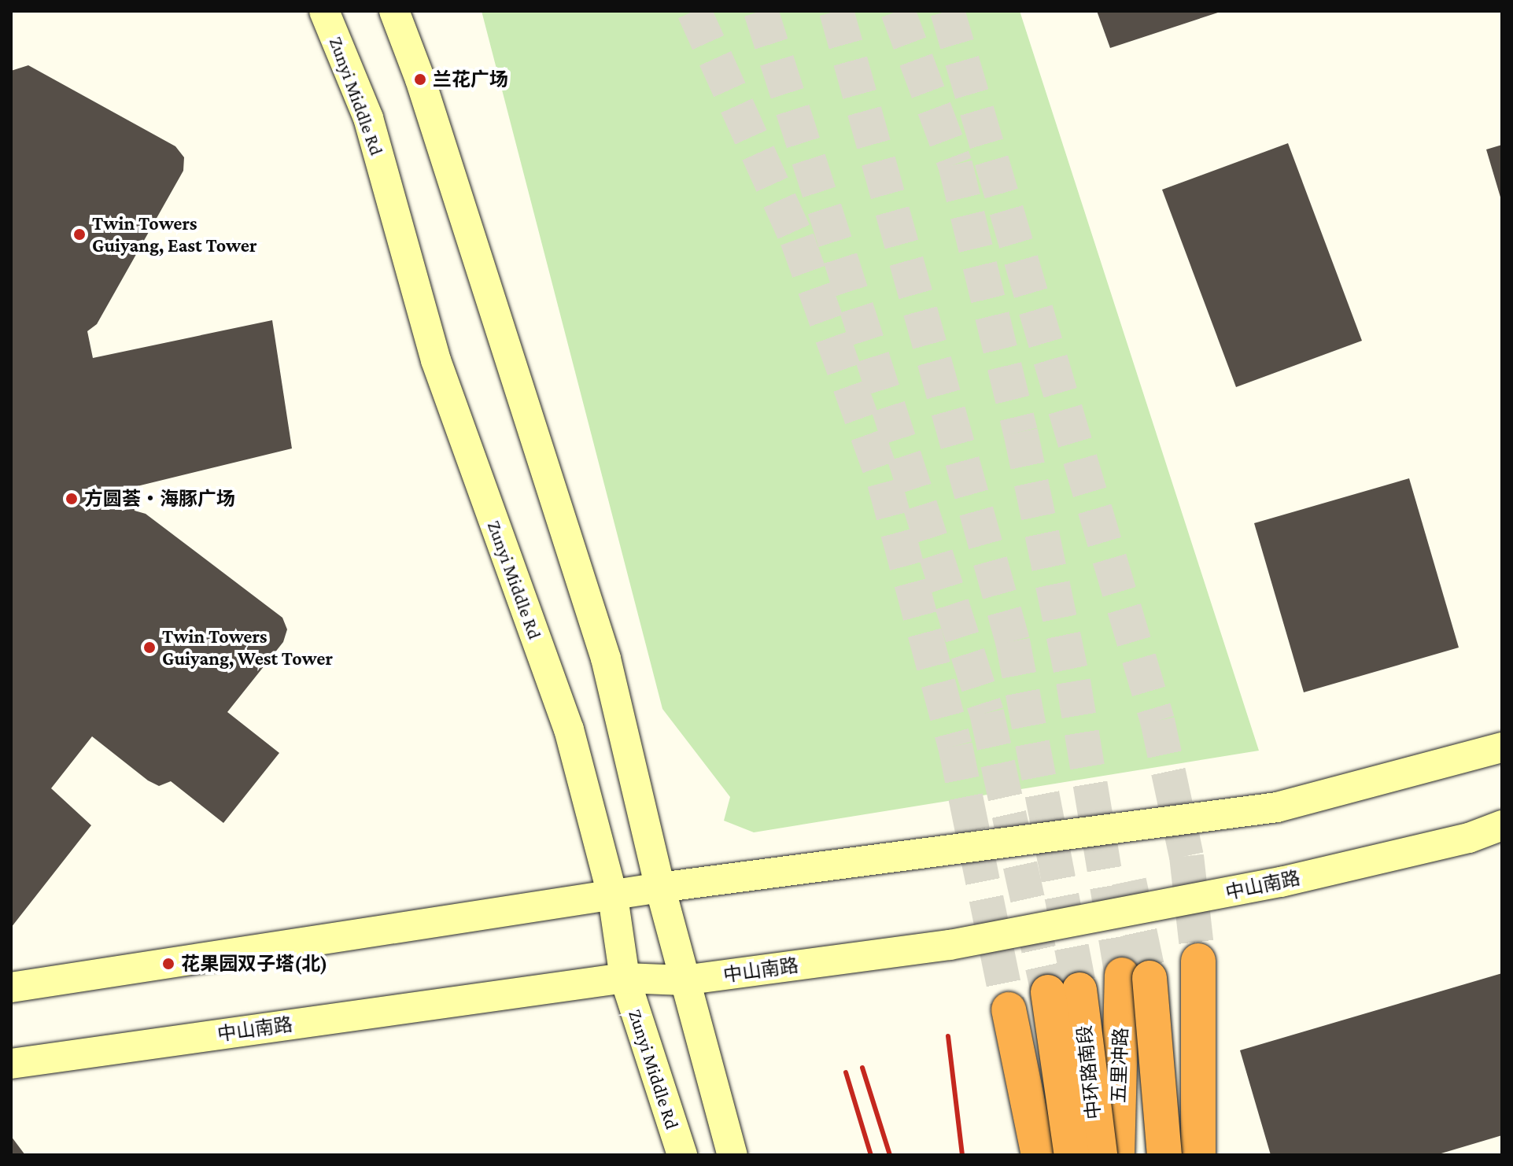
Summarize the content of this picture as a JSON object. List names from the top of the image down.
{
  "streets": {
    "highway": ["五里冲路", "中环路南段"],
    "main road": ["Zunyi Middle Rd", "中山南路"]
  },
  "crossings": [
    ["Zunyi Middle Rd", "中山南路"]
  ],
  "places": [
    "兰花广场",
    "Twin Towers Guiyang, East Tower",
    "方圆荟・海豚广场",
    "Twin Towers Guiyang, West Tower",
    "花果园双子塔(北)"
  ]
}
